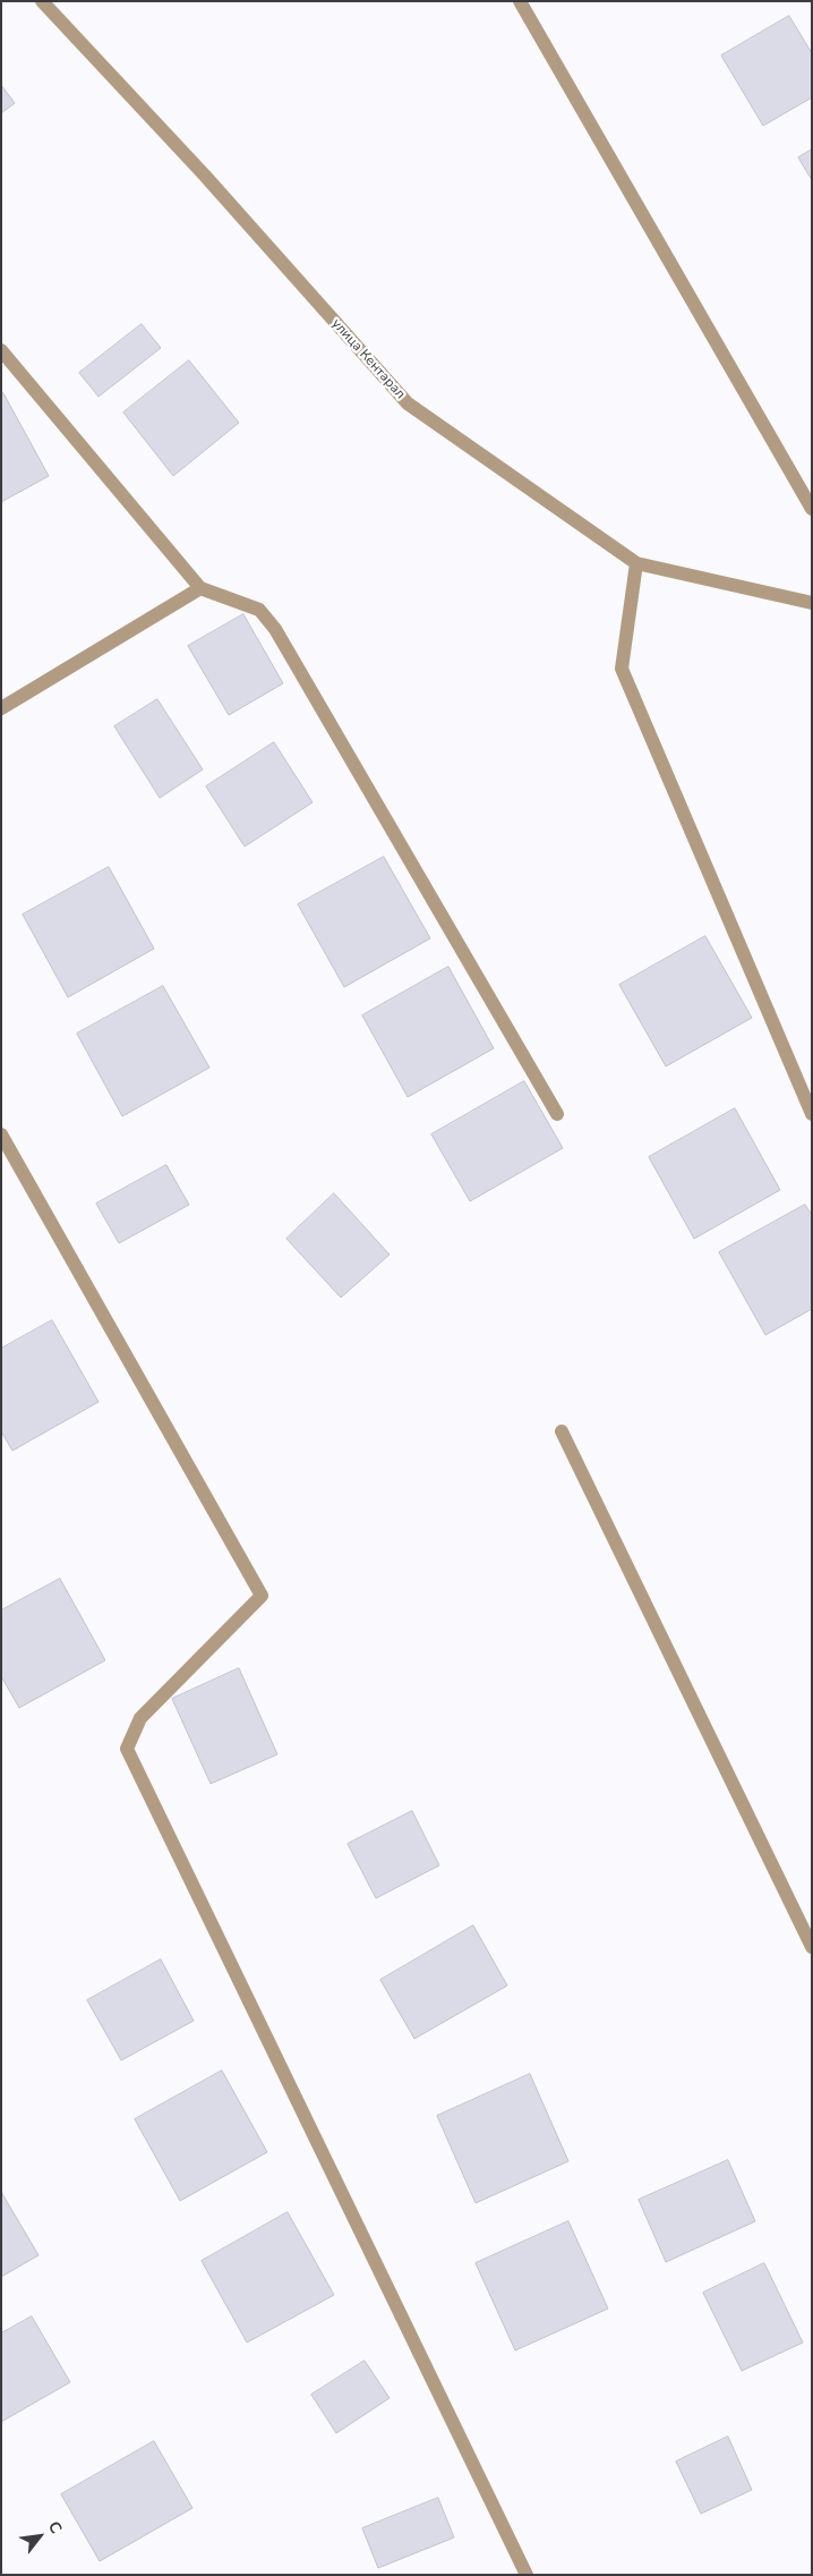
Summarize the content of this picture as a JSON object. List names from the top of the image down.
{
  "streets": {
    "street": ["улица Кентарал"]
  },
  "north": "top right"
}
